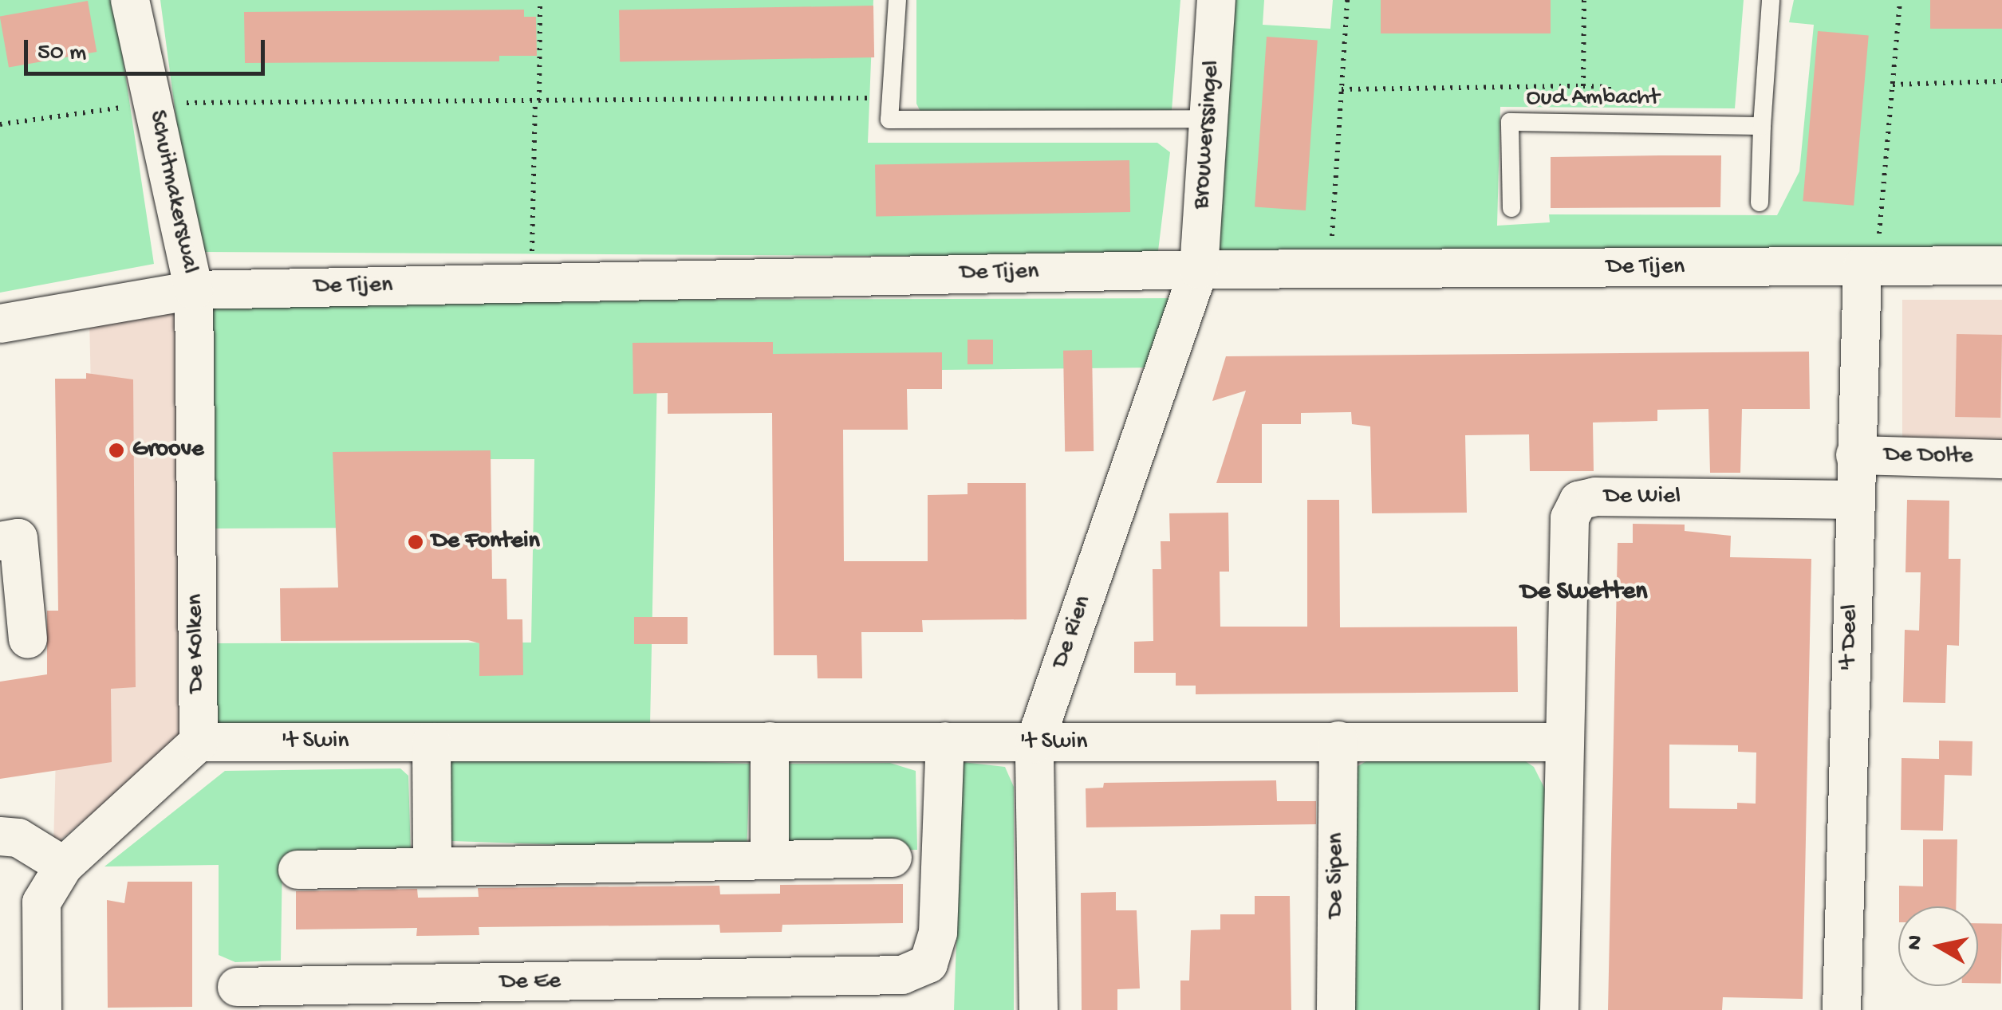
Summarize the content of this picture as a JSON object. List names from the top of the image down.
{
  "streets": {
    "street": [
      "Brouwerssingel",
      "Schuitmakerswal",
      "De Tijen",
      "De Dolte",
      "De Wiel",
      "De Rien",
      "'t Deel",
      "De Kolken",
      "'t Swin",
      "De Sipen",
      "De Ee"
    ],
    "lane": ["Oud Ambacht"]
  },
  "crossings": [
    ["Brouwerssingel", "De Tijen"],
    ["Brouwerssingel", "De Rien"],
    ["Schuitmakerswal", "De Tijen"],
    ["Schuitmakerswal", "De Kolken"],
    ["De Tijen", "De Rien"],
    ["De Tijen", "'t Deel"],
    ["De Tijen", "De Kolken"],
    ["De Dolte", "'t Deel"],
    ["De Wiel", "'t Deel"],
    ["De Rien", "'t Swin"],
    ["De Kolken", "'t Swin"],
    ["'t Swin", "De Sipen"],
    ["'t Swin", "De Ee"]
  ],
  "districts": ["De Swetten"],
  "places": ["Groove", "De Fontein"],
  "scale_bar": "50 m",
  "north": "left"
}
